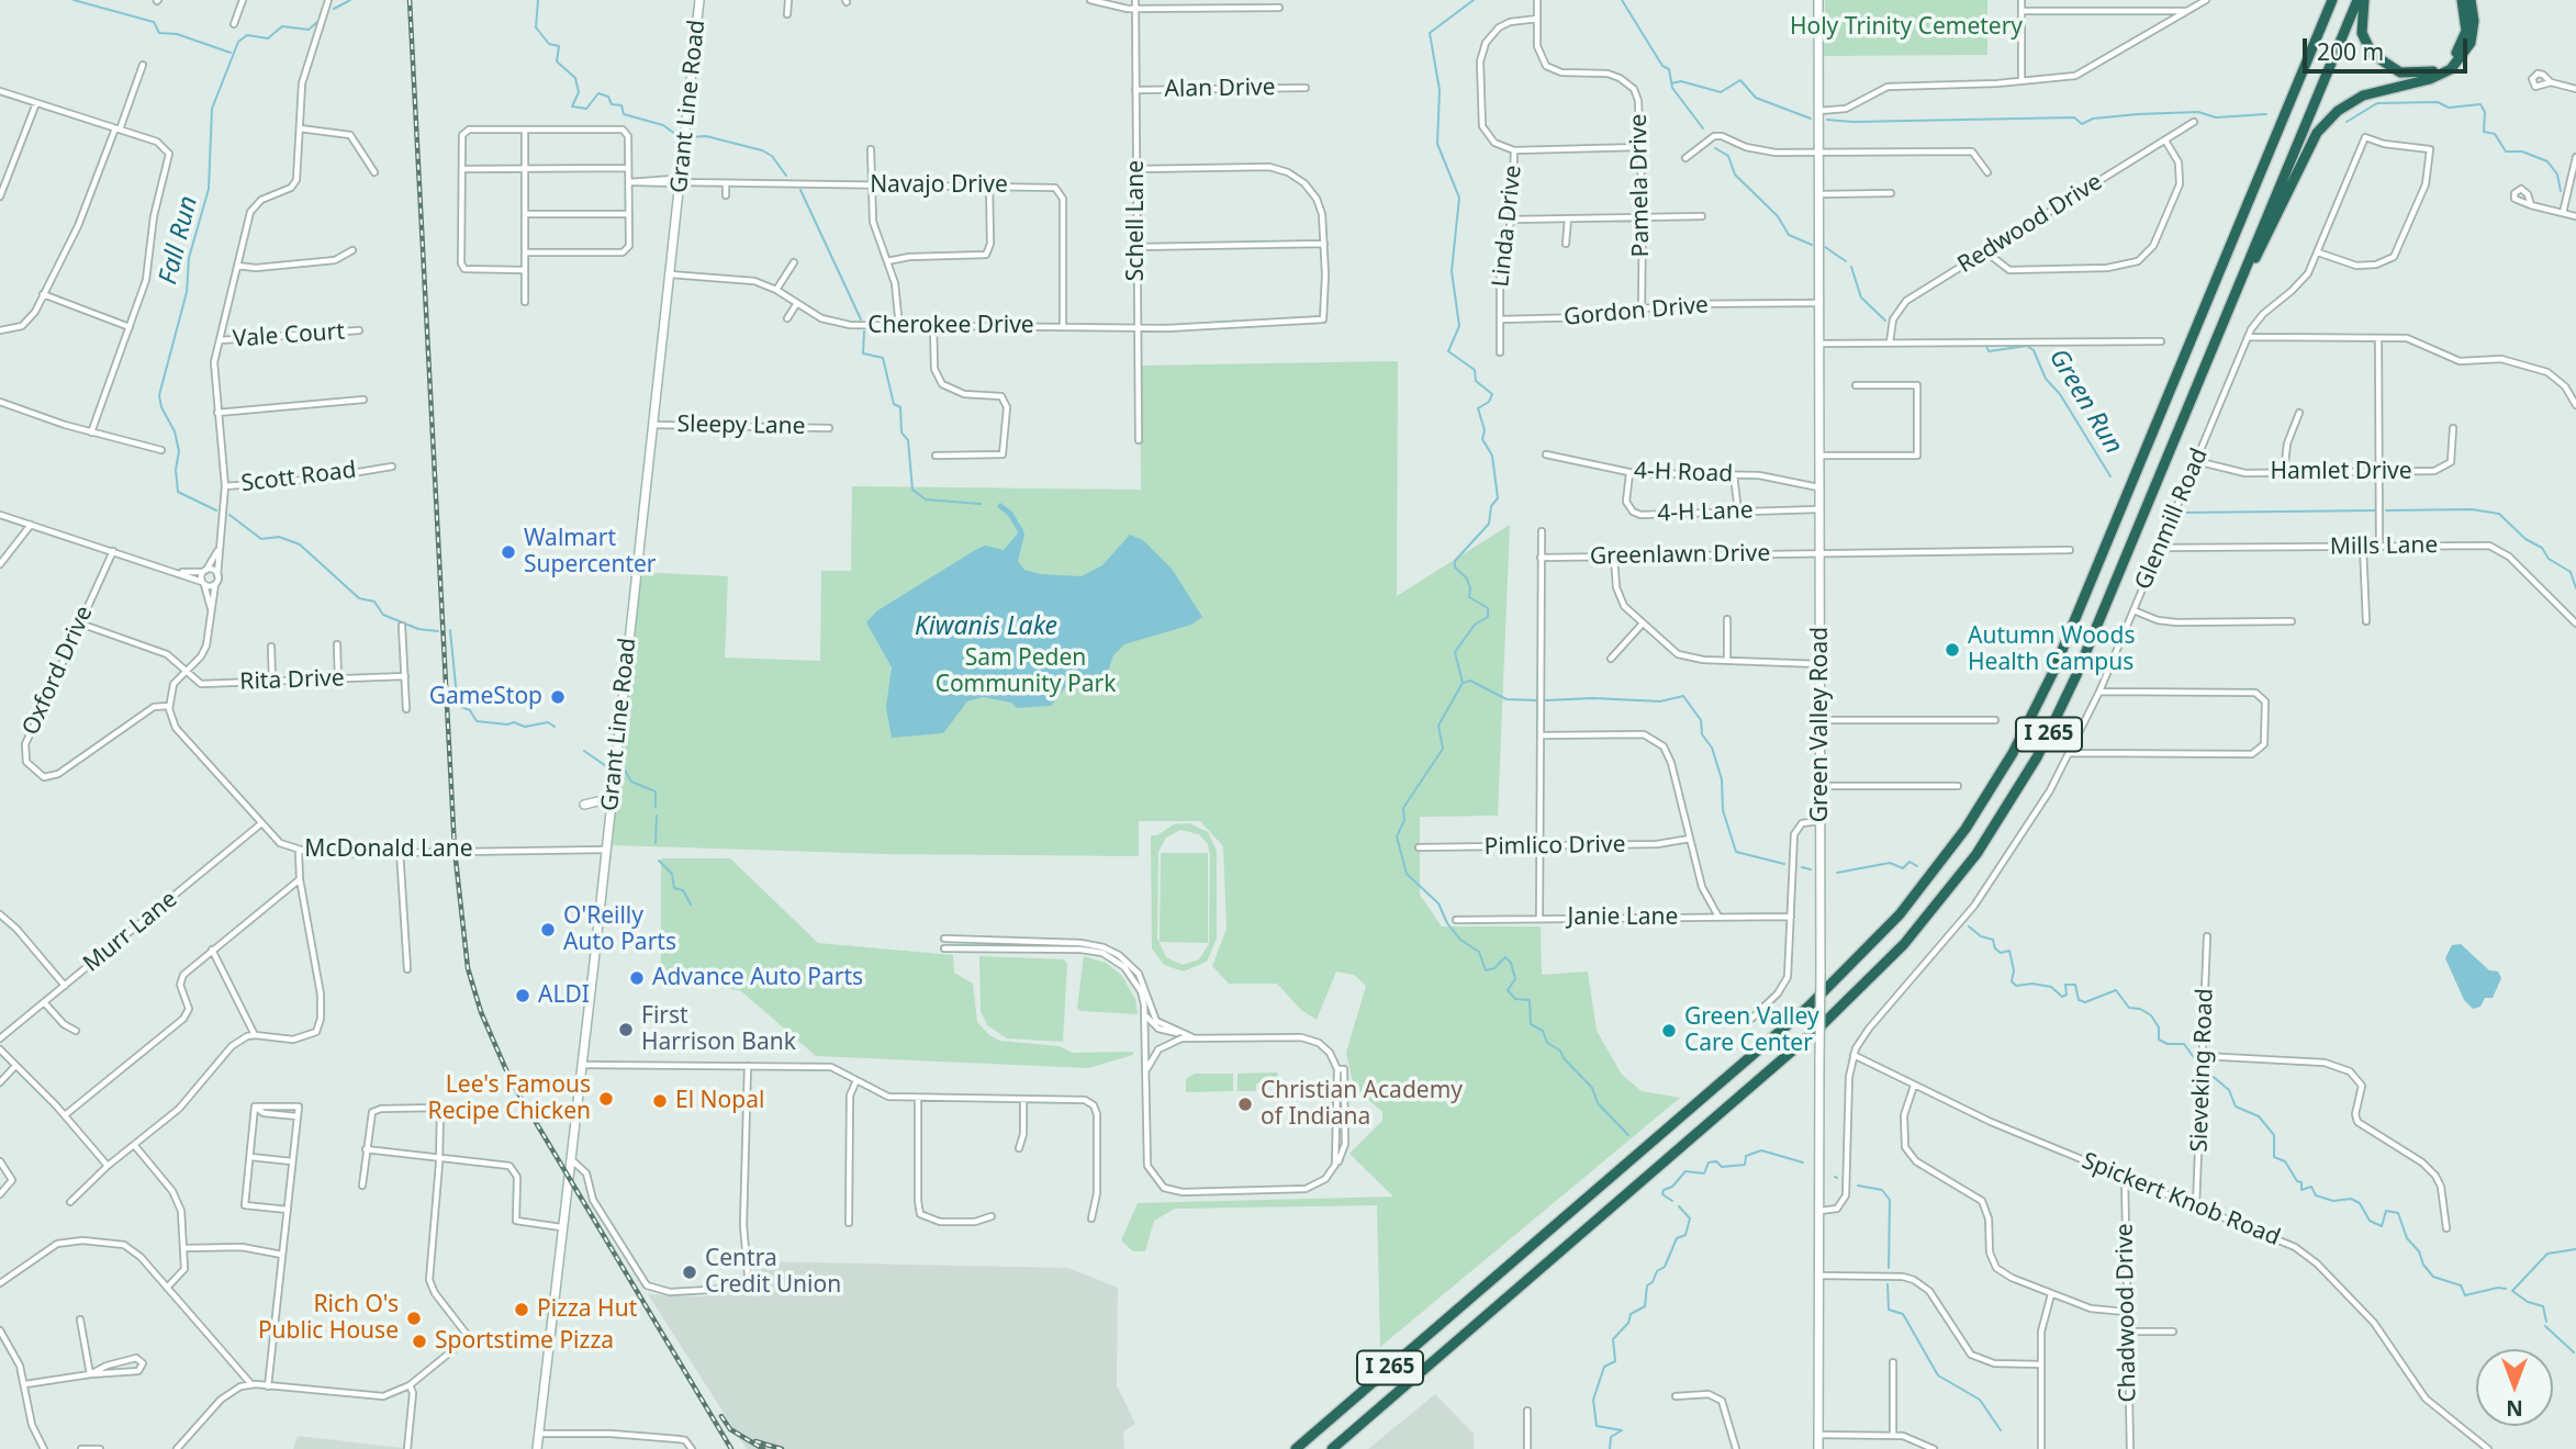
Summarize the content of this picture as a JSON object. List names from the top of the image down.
{
  "streets": {
    "highway": ["I 265"],
    "main road": ["Grant Line Road", "Green Valley Road"],
    "street": [
      "Alan Drive",
      "Navajo Drive",
      "Pamela Drive",
      "Schell Lane",
      "Redwood Drive",
      "Linda Drive",
      "Gordon Drive",
      "Cherokee Drive",
      "Vale Court",
      "Sleepy Lane",
      "Hamlet Drive",
      "4-H Road",
      "Scott Road",
      "4-H Lane",
      "Glenmill Road",
      "Mills Lane",
      "Greenlawn Drive",
      "Oxford Drive",
      "Rita Drive",
      "Pimlico Drive",
      "McDonald Lane",
      "Janie Lane",
      "Murr Lane",
      "Sieveking Road",
      "Spickert Knob Road",
      "Chadwood Drive"
    ]
  },
  "crossings": [
    ["Alan Drive", "Schell Lane"],
    ["Grant Line Road", "Navajo Drive"],
    ["Grant Line Road", "Cherokee Drive"],
    ["Grant Line Road", "Sleepy Lane"],
    ["Grant Line Road", "McDonald Lane"],
    ["Navajo Drive", "Cherokee Drive"],
    ["Pamela Drive", "Linda Drive"],
    ["Pamela Drive", "Gordon Drive"],
    ["Schell Lane", "Cherokee Drive"],
    ["Linda Drive", "Gordon Drive"],
    ["Gordon Drive", "Green Valley Road"],
    ["Hamlet Drive", "Glenmill Road"],
    ["4-H Road", "4-H Lane"],
    ["4-H Road", "Green Valley Road"],
    ["4-H Lane", "Green Valley Road"],
    ["Glenmill Road", "Mills Lane"],
    ["Glenmill Road", "Green Valley Road"],
    ["Glenmill Road", "Spickert Knob Road"],
    ["Greenlawn Drive", "Green Valley Road"],
    ["Oxford Drive", "Rita Drive"],
    ["Oxford Drive", "McDonald Lane"],
    ["McDonald Lane", "Murr Lane"],
    ["Sieveking Road", "Spickert Knob Road"],
    ["Spickert Knob Road", "Chadwood Drive"]
  ],
  "water": ["Fall Run", "Green Run", "Kiwanis Lake"],
  "parks": ["Holy Trinity Cemetery", "Sam Peden Community Park"],
  "places": [
    "Walmart Supercenter",
    "Autumn Woods Health Campus",
    "GameStop",
    "O'Reilly Auto Parts",
    "Advance Auto Parts",
    "ALDI",
    "First Harrison Bank",
    "Green Valley Care Center",
    "Lee's Famous Recipe Chicken",
    "El Nopal",
    "Christian Academy of Indiana",
    "Centra Credit Union",
    "Pizza Hut",
    "Rich O's Public House",
    "Sportstime Pizza"
  ],
  "scale_bar": "200 m",
  "north": "bottom"
}
